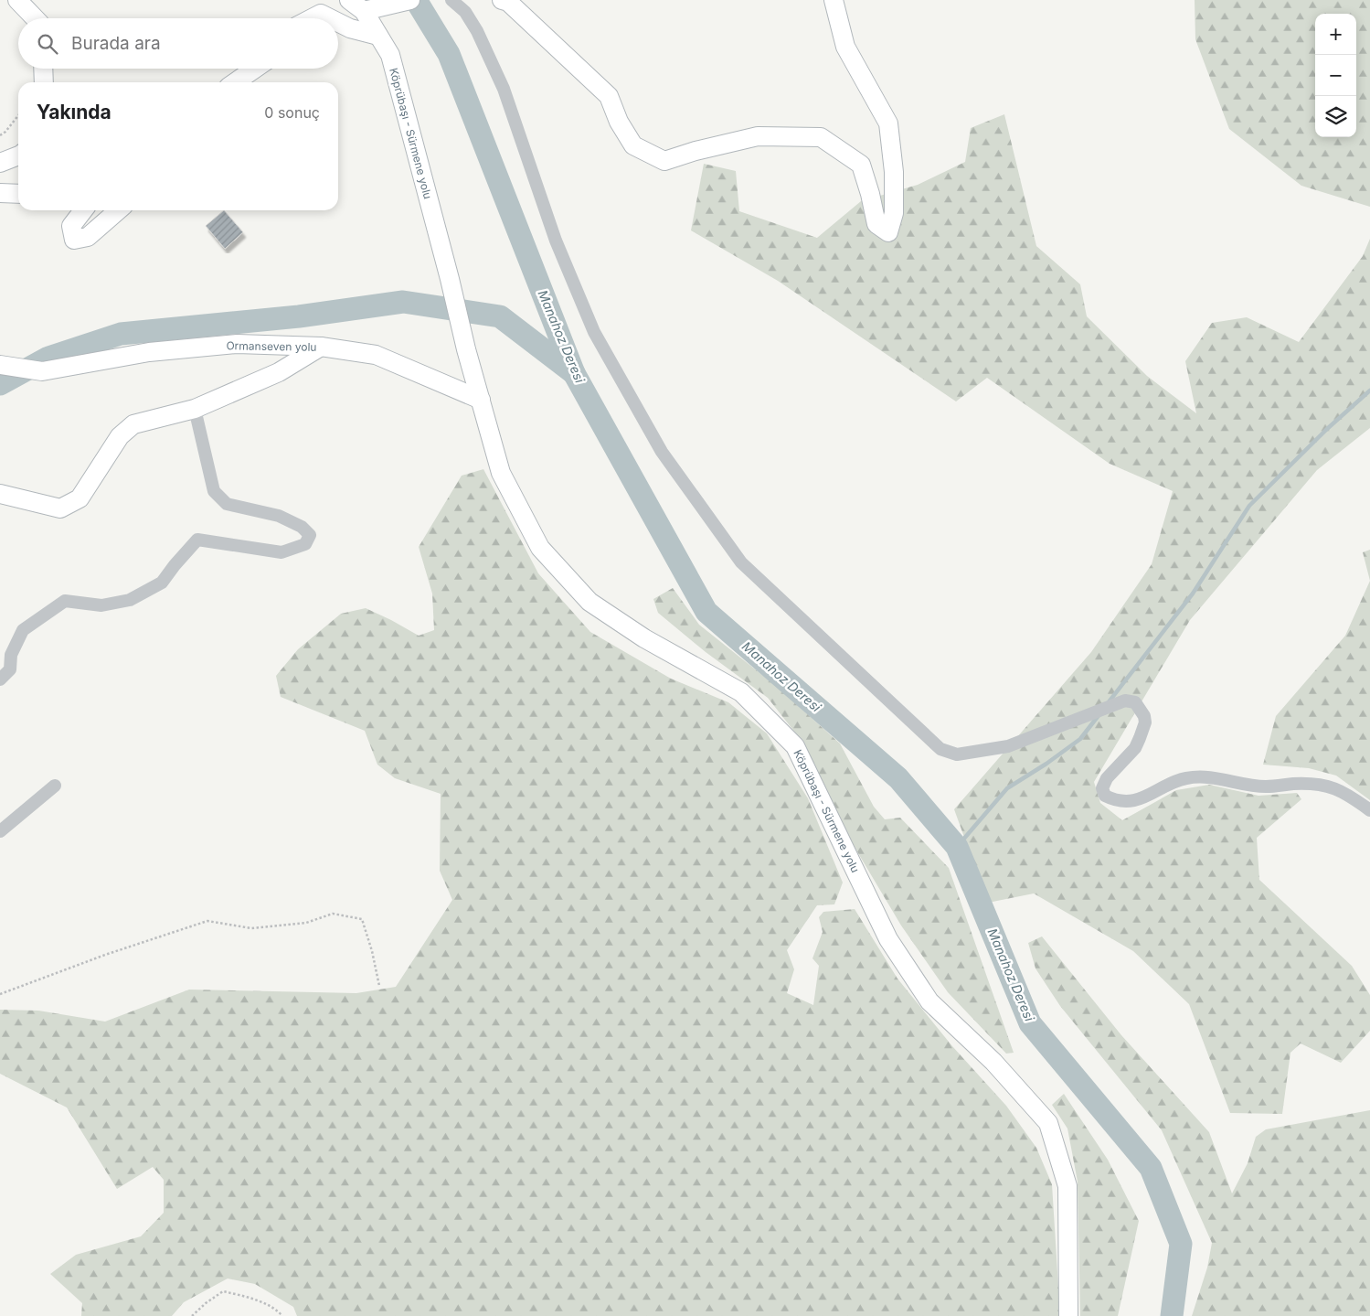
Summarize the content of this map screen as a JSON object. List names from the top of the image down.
{
  "streets": {
    "main road": ["Köprübaşı - Sürmene yolu", "Ormanseven yolu"]
  },
  "crossings": [
    ["Köprübaşı - Sürmene yolu", "Ormanseven yolu"]
  ],
  "water": ["Manahoz Deresi"],
  "page": {
    "map_buttons": ["+", "−"],
    "search": "Burada ara",
    "heading": ["Yakında", "0 sonuç"]
  }
}
